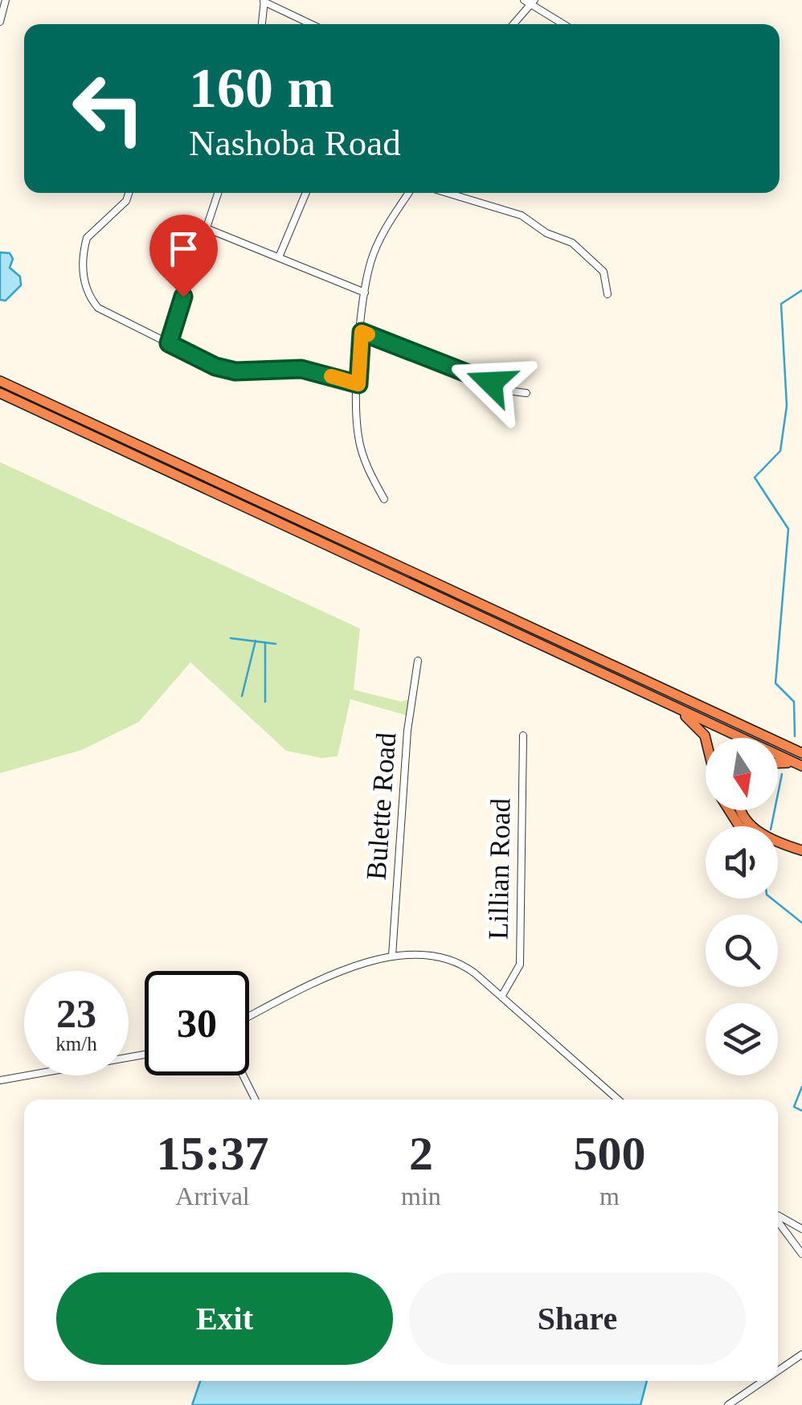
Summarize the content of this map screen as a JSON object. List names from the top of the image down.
{
  "streets": {
    "street": ["Bulette Road", "Lillian Road"]
  },
  "north": "bottom",
  "page": {
    "turn": ["160 m", "Nashoba Road"],
    "speed": "23 km/h",
    "limit": "30",
    "eta": [
      "15:37",
      "Arrival",
      "2",
      "min",
      "500",
      "m"
    ],
    "buttons": ["Exit", "Share"]
  }
}
